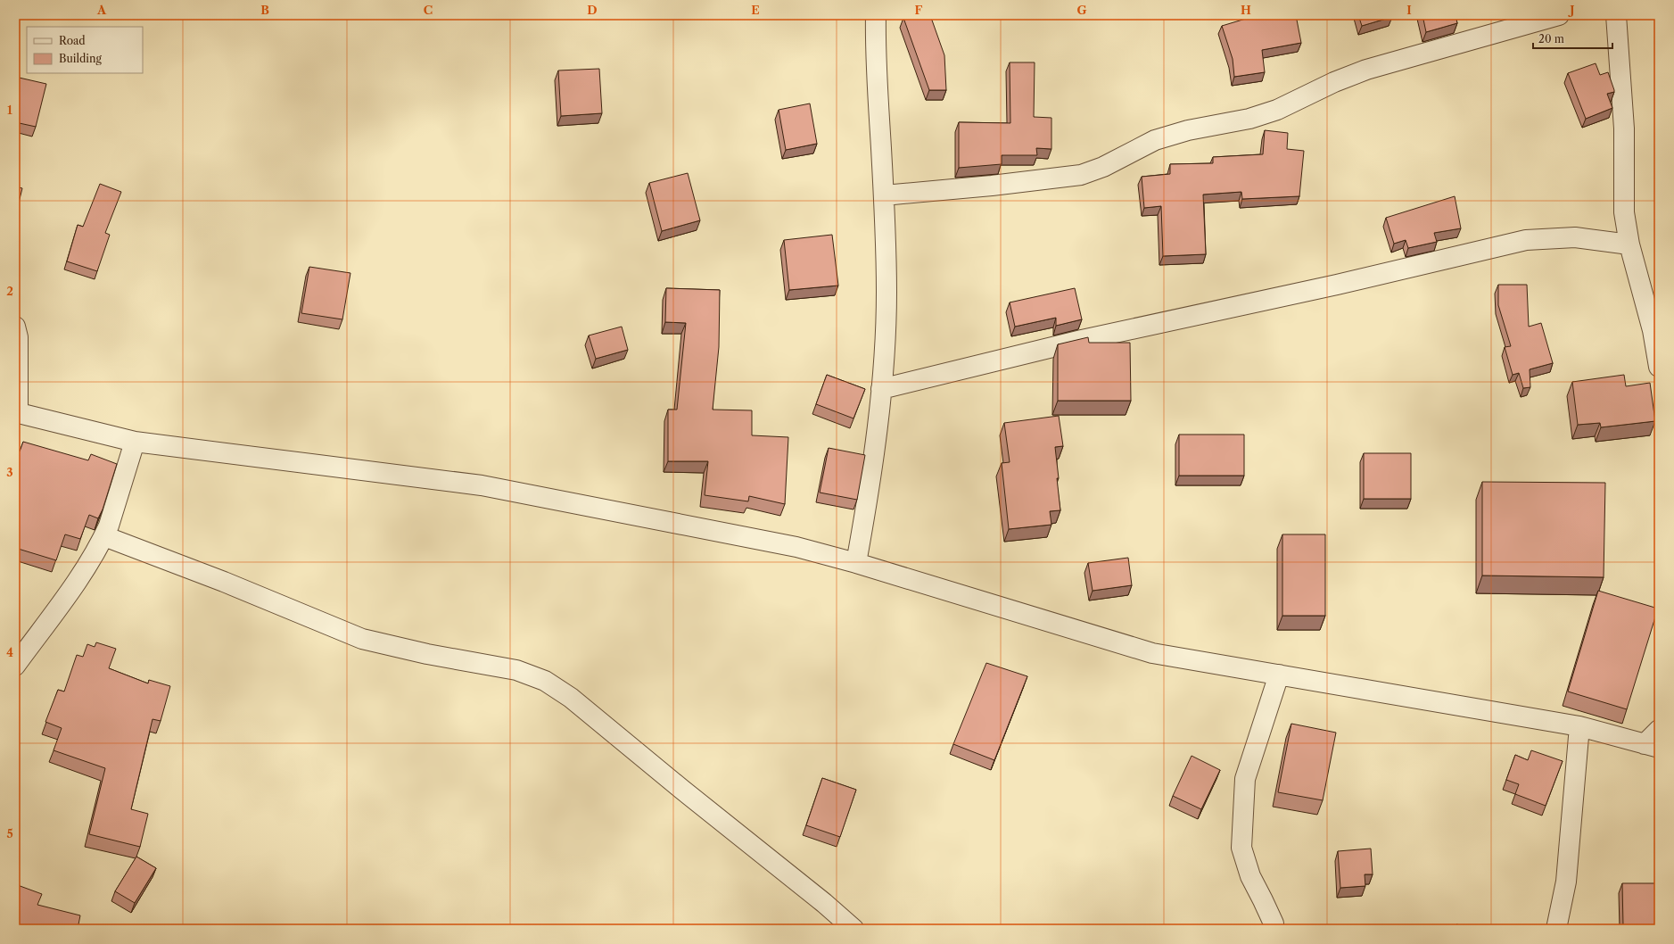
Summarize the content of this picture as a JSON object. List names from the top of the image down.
{
  "legend": ["Road", "Building"],
  "scale_bar": "20 m",
  "grid": {
    "columns": [
      "A",
      "B",
      "C",
      "D",
      "E",
      "F",
      "G",
      "H",
      "I",
      "J"
    ],
    "rows": [
      "1",
      "2",
      "3",
      "4",
      "5"
    ]
  }
}
